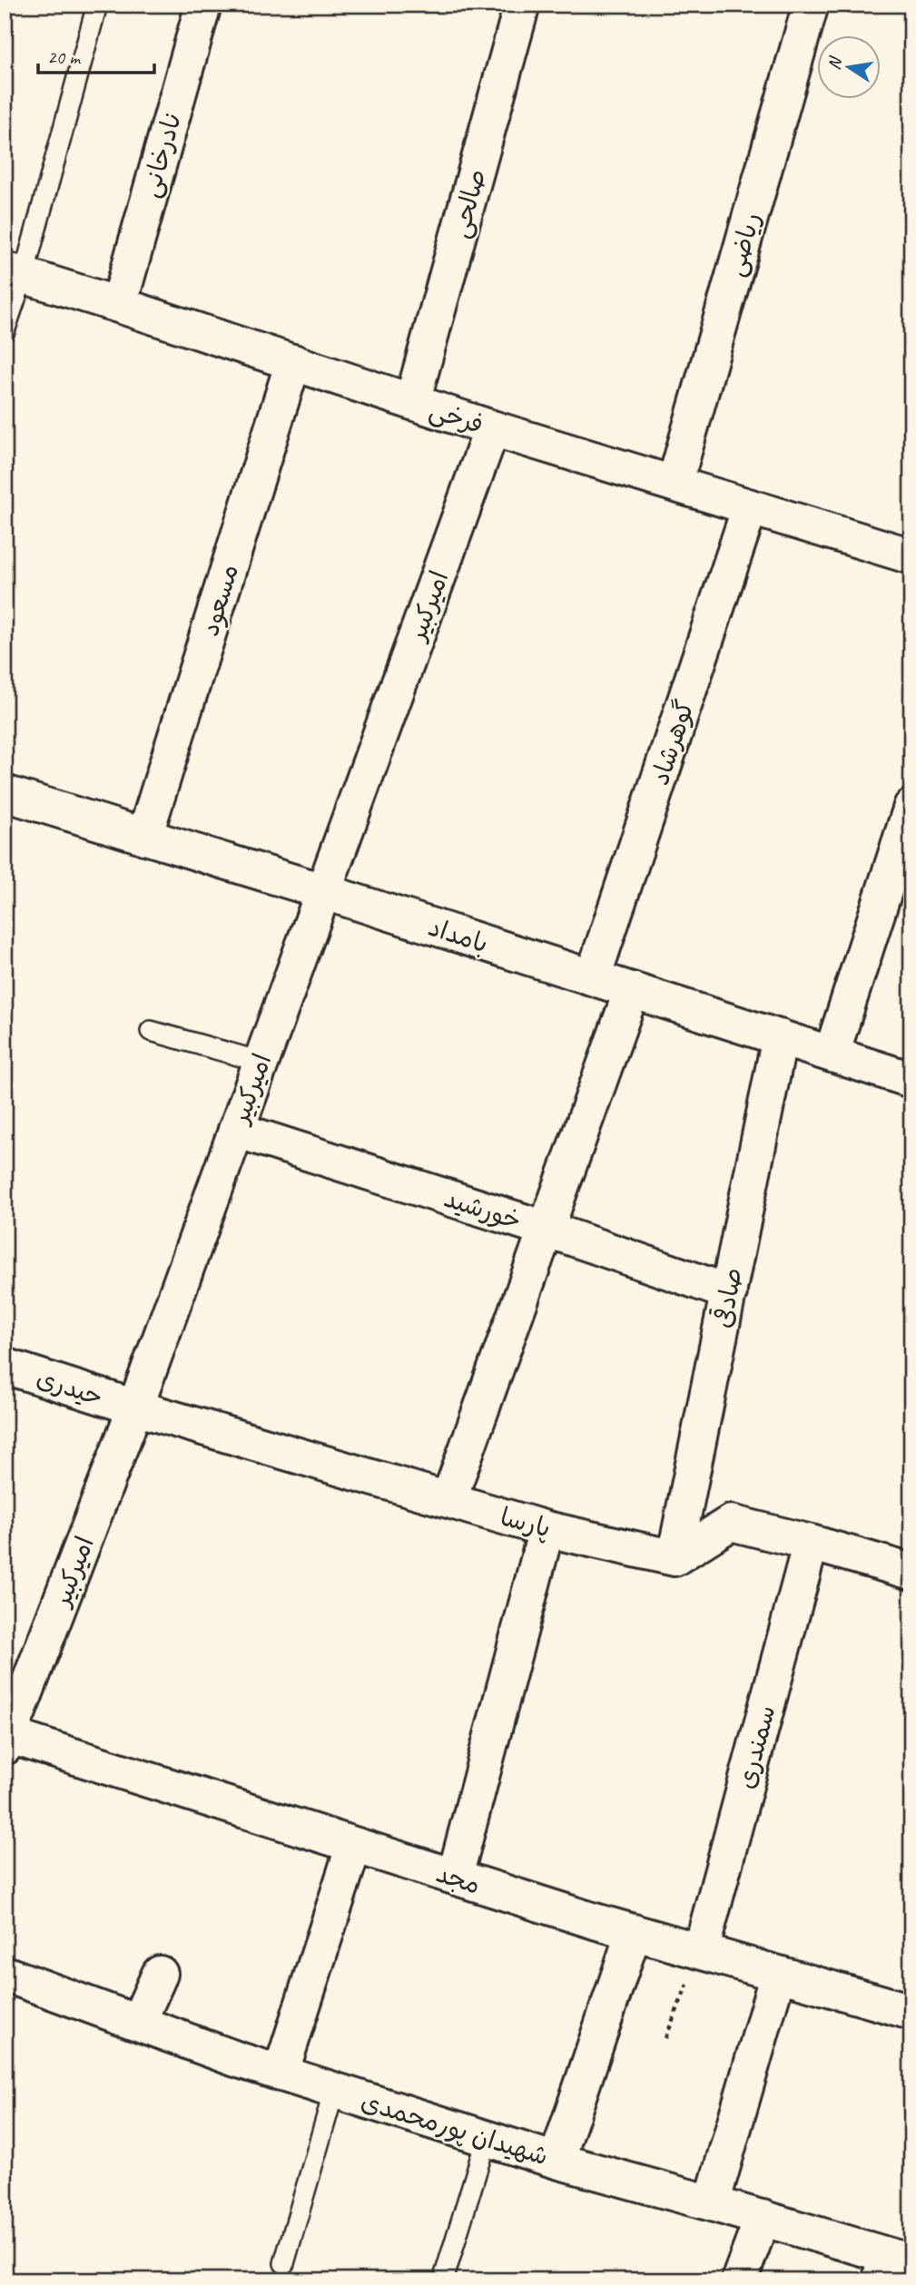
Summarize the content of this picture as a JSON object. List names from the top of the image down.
{
  "streets": {
    "street": [
      "نادرخانی",
      "صالحی",
      "ریاضی",
      "فرخی",
      "مسعود",
      "امیرکبیر",
      "گوهرشاد",
      "بامداد",
      "خورشید",
      "صادقی",
      "حیدری",
      "پارسا",
      "سمندری",
      "مجد",
      "شهیدان پورمحمدی"
    ]
  },
  "crossings": [
    ["نادرخانی", "فرخی"],
    ["صالحی", "فرخی"],
    ["ریاضی", "فرخی"],
    ["فرخی", "مسعود"],
    ["فرخی", "امیرکبیر"],
    ["فرخی", "گوهرشاد"],
    ["مسعود", "بامداد"],
    ["امیرکبیر", "بامداد"],
    ["امیرکبیر", "خورشید"],
    ["امیرکبیر", "حیدری"],
    ["امیرکبیر", "پارسا"],
    ["امیرکبیر", "مجد"],
    ["گوهرشاد", "بامداد"],
    ["بامداد", "صادقی"],
    ["خورشید", "صادقی"],
    ["صادقی", "پارسا"],
    ["حیدری", "پارسا"],
    ["سمندری", "مجد"]
  ],
  "scale_bar": "20 m",
  "north": "left"
}
